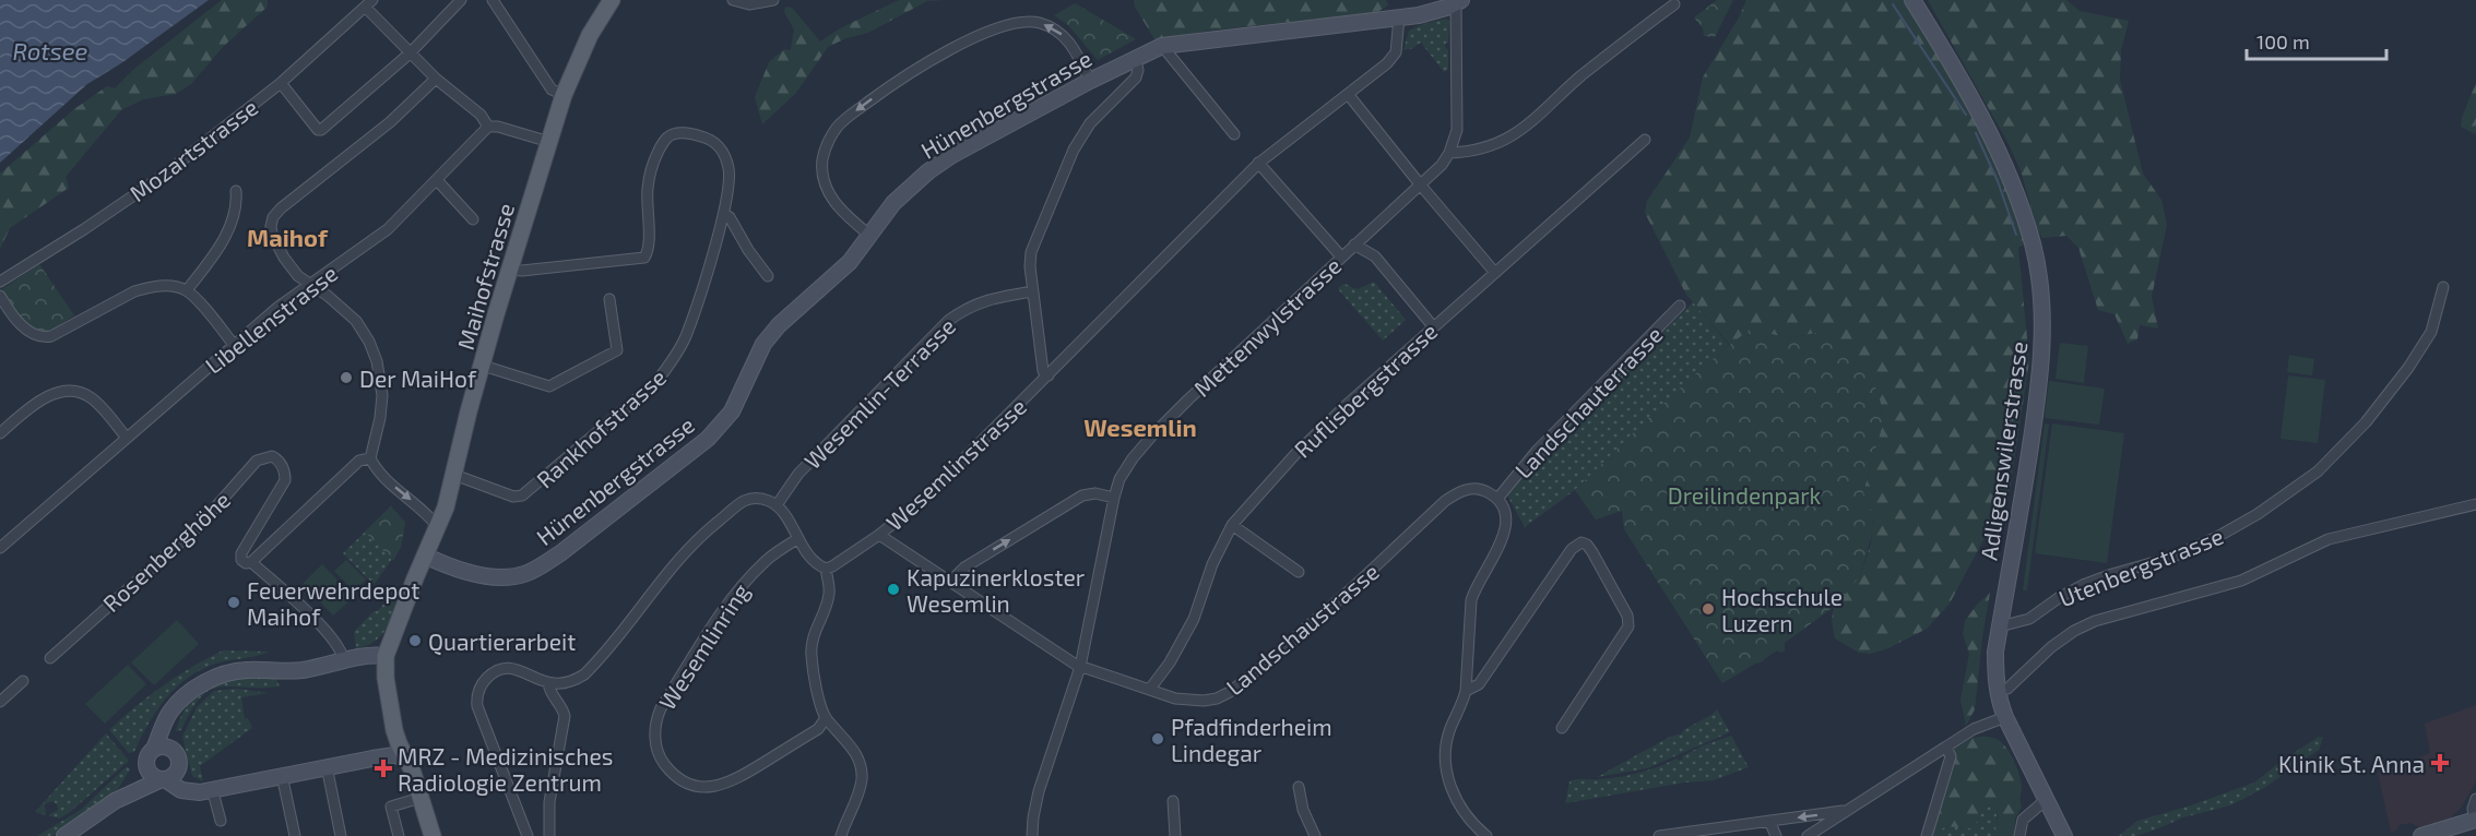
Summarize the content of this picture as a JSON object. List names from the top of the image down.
{
  "streets": {
    "main road": ["Hünenbergstrasse", "Maihofstrasse", "Adligenswilerstrasse"],
    "street": [
      "Mozartstrasse",
      "Libellenstrasse",
      "Mettenwylstrasse",
      "Ruflisbergstrasse",
      "Wesemlin-Terrasse",
      "Landschauterrasse",
      "Rankhofstrasse",
      "Wesemlinstrasse",
      "Rosenberghöhe",
      "Utenbergstrasse",
      "Landschaustrasse",
      "Wesemlinring"
    ]
  },
  "crossings": [
    ["Hünenbergstrasse", "Maihofstrasse"],
    ["Hünenbergstrasse", "Mettenwylstrasse"],
    ["Hünenbergstrasse", "Wesemlinstrasse"],
    ["Maihofstrasse", "Rankhofstrasse"],
    ["Mettenwylstrasse", "Landschaustrasse"],
    ["Ruflisbergstrasse", "Landschaustrasse"],
    ["Landschauterrasse", "Landschaustrasse"],
    ["Adligenswilerstrasse", "Utenbergstrasse"],
    ["Wesemlinstrasse", "Landschaustrasse"]
  ],
  "districts": ["Maihof", "Wesemlin"],
  "water": ["Rotsee"],
  "parks": ["Dreilindenpark"],
  "places": {
    "other": [
      "Der MaiHof",
      "Kapuzinerkloster Wesemlin",
      "Feuerwehrdepot Maihof",
      "Hochschule Luzern",
      "Quartierarbeit",
      "Pfadfinderheim Lindegar"
    ],
    "health": ["Klinik St. Anna", "MRZ - Medizinisches Radiologie Zentrum"]
  },
  "scale_bar": "100 m"
}
